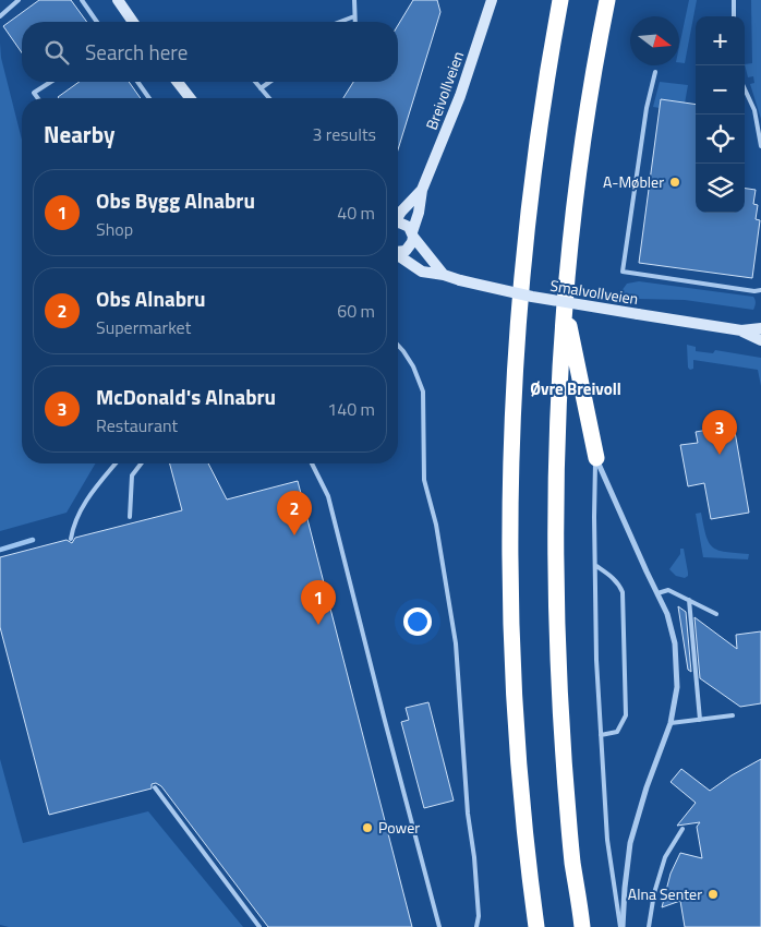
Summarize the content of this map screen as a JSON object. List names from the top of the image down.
{
  "streets": {
    "street": ["Breivollveien", "Smalvollveien"]
  },
  "crossings": [
    ["Breivollveien", "Smalvollveien"]
  ],
  "districts": ["Øvre Breivoll"],
  "places": ["A-Møbler", "Power", "Alna Senter"],
  "north": "right",
  "page": {
    "map_buttons": ["+", "−"],
    "search": "Search here",
    "heading": ["Nearby", "3 results"],
    "list": [
      {
        "mark": "1",
        "name": "Obs Bygg Alnabru",
        "note": "Shop",
        "value": "40 m"
      },
      {
        "mark": "2",
        "name": "Obs Alnabru",
        "note": "Supermarket",
        "value": "60 m"
      },
      {
        "mark": "3",
        "name": "McDonald's Alnabru",
        "note": "Restaurant",
        "value": "140 m"
      }
    ],
    "pins": ["3", "2", "1"]
  }
}
